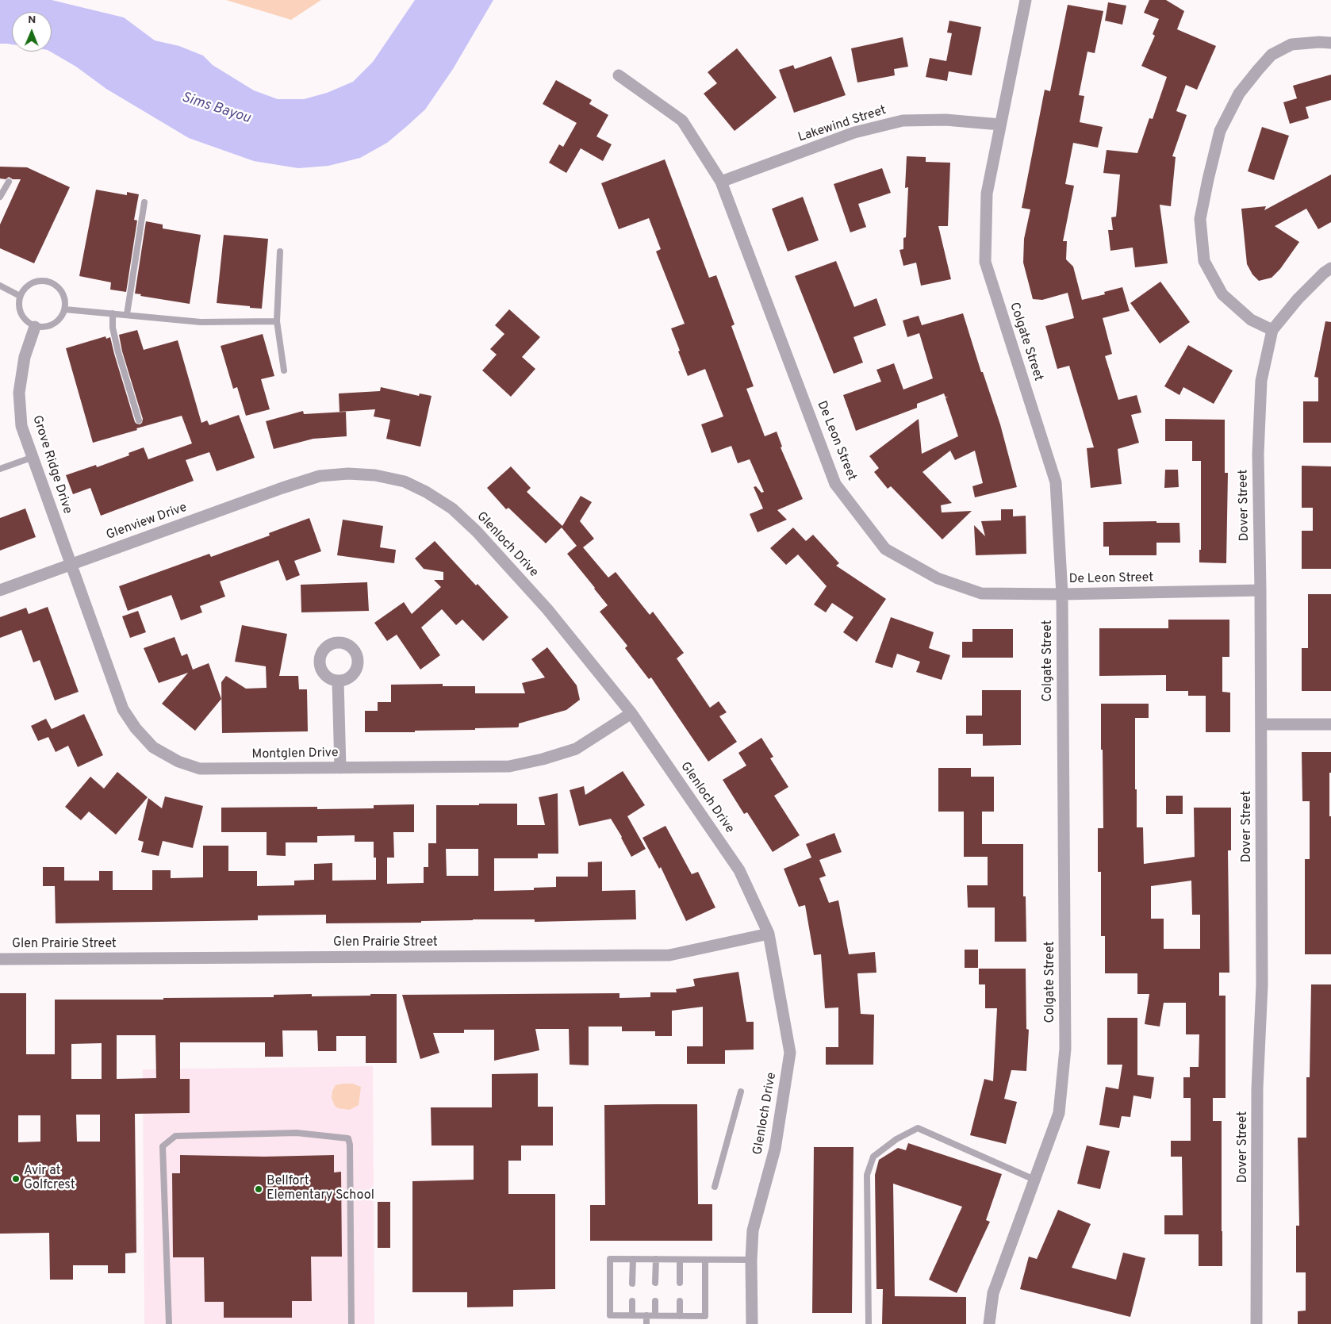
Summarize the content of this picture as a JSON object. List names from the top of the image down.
{
  "streets": {
    "street": [
      "Lakewind Street",
      "Colgate Street",
      "De Leon Street",
      "Grove Ridge Drive",
      "Dover Street",
      "Glenview Drive",
      "Glenloch Drive",
      "Montglen Drive",
      "Glen Prairie Street"
    ]
  },
  "crossings": [
    ["Lakewind Street", "Colgate Street"],
    ["Lakewind Street", "De Leon Street"],
    ["Colgate Street", "De Leon Street"],
    ["De Leon Street", "Dover Street"],
    ["Grove Ridge Drive", "Glenview Drive"],
    ["Grove Ridge Drive", "Montglen Drive"],
    ["Glenview Drive", "Glenloch Drive"],
    ["Glenview Drive", "Montglen Drive"],
    ["Glenloch Drive", "Montglen Drive"],
    ["Glenloch Drive", "Glen Prairie Street"]
  ],
  "water": ["Sims Bayou"],
  "places": ["Avir at Golfcrest", "Bellfort Elementary School"],
  "north": "top"
}
